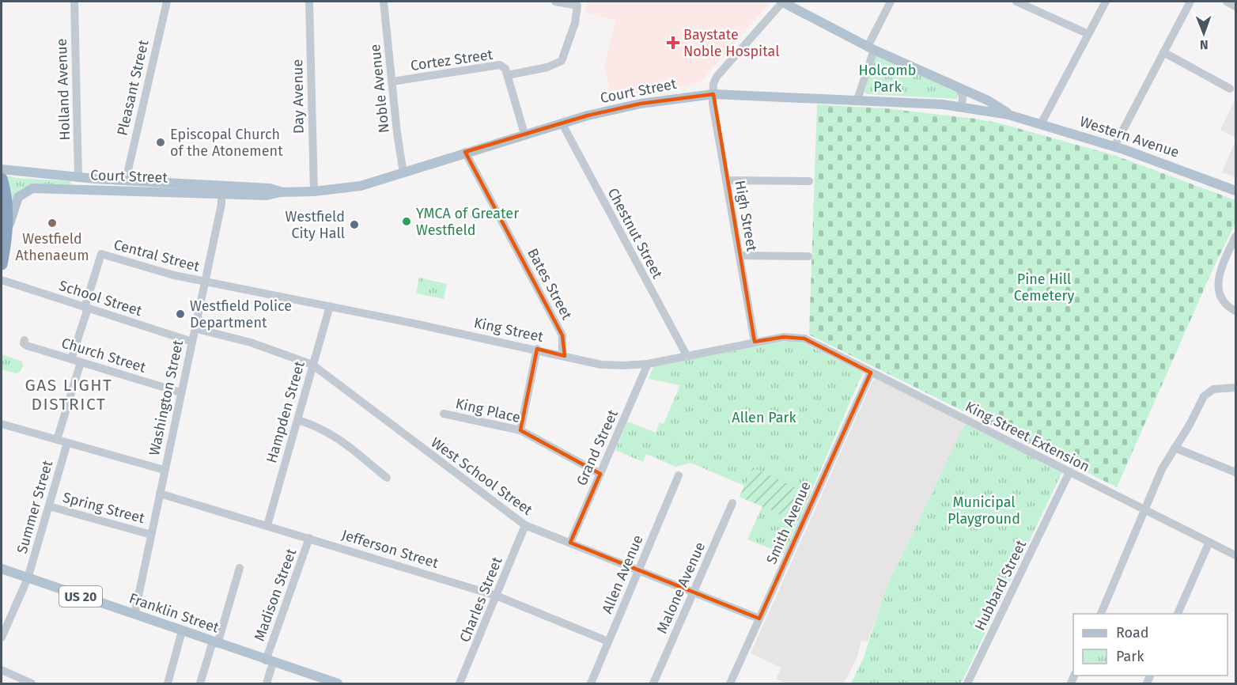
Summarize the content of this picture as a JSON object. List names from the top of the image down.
{
  "streets": {
    "main road": [
      "Court Street",
      "Western Avenue",
      "US 20",
      "Franklin Street"
    ],
    "street": [
      "Cortez Street",
      "Pleasant Street",
      "Noble Avenue",
      "Holland Avenue",
      "Day Avenue",
      "High Street",
      "Chestnut Street",
      "Central Street",
      "Bates Street",
      "School Street",
      "King Street",
      "Church Street",
      "Washington Street",
      "King Place",
      "Hampden Street",
      "King Street Extension",
      "Grand Street",
      "West School Street",
      "Summer Street",
      "Spring Street",
      "Smith Avenue",
      "Jefferson Street",
      "Allen Avenue",
      "Hubbard Street",
      "Malone Avenue",
      "Madison Street",
      "Charles Street"
    ]
  },
  "crossings": [
    ["Cortez Street", "Noble Avenue"],
    ["Pleasant Street", "Court Street"],
    ["Noble Avenue", "Court Street"],
    ["Holland Avenue", "Court Street"],
    ["Court Street", "Day Avenue"],
    ["Court Street", "Western Avenue"],
    ["Court Street", "High Street"],
    ["Court Street", "Chestnut Street"],
    ["Court Street", "Bates Street"],
    ["Court Street", "Washington Street"],
    ["High Street", "King Street"],
    ["Chestnut Street", "King Street"],
    ["Central Street", "School Street"],
    ["Central Street", "King Street"],
    ["Central Street", "Washington Street"],
    ["Bates Street", "King Street"],
    ["School Street", "Washington Street"],
    ["King Street", "Washington Street"],
    ["King Street", "Hampden Street"],
    ["King Street", "King Street Extension"],
    ["King Street", "Grand Street"],
    ["Church Street", "Washington Street"],
    ["Washington Street", "West School Street"],
    ["Washington Street", "Spring Street"],
    ["Washington Street", "Jefferson Street"],
    ["Washington Street", "Franklin Street"],
    ["King Place", "Grand Street"],
    ["Hampden Street", "West School Street"],
    ["Hampden Street", "Jefferson Street"],
    ["King Street Extension", "Smith Avenue"],
    ["King Street Extension", "Hubbard Street"],
    ["Grand Street", "West School Street"],
    ["West School Street", "Smith Avenue"],
    ["West School Street", "Allen Avenue"],
    ["West School Street", "Malone Avenue"],
    ["West School Street", "Charles Street"],
    ["Summer Street", "Spring Street"],
    ["Summer Street", "Franklin Street"],
    ["Jefferson Street", "Allen Avenue"],
    ["Jefferson Street", "Madison Street"],
    ["Jefferson Street", "Charles Street"],
    ["Madison Street", "Franklin Street"]
  ],
  "districts": ["GAS LIGHT DISTRICT"],
  "parks": [
    "Holcomb Park",
    "Pine Hill Cemetery",
    "Allen Park",
    "Municipal Playground"
  ],
  "places": {
    "health": ["Baystate Noble Hospital"],
    "other": [
      "Episcopal Church of the Atonement",
      "YMCA of Greater Westfield",
      "Westfield Athenaeum",
      "Westfield City Hall",
      "Westfield Police Department"
    ]
  },
  "legend": ["Road", "Park"],
  "north": "bottom"
}
